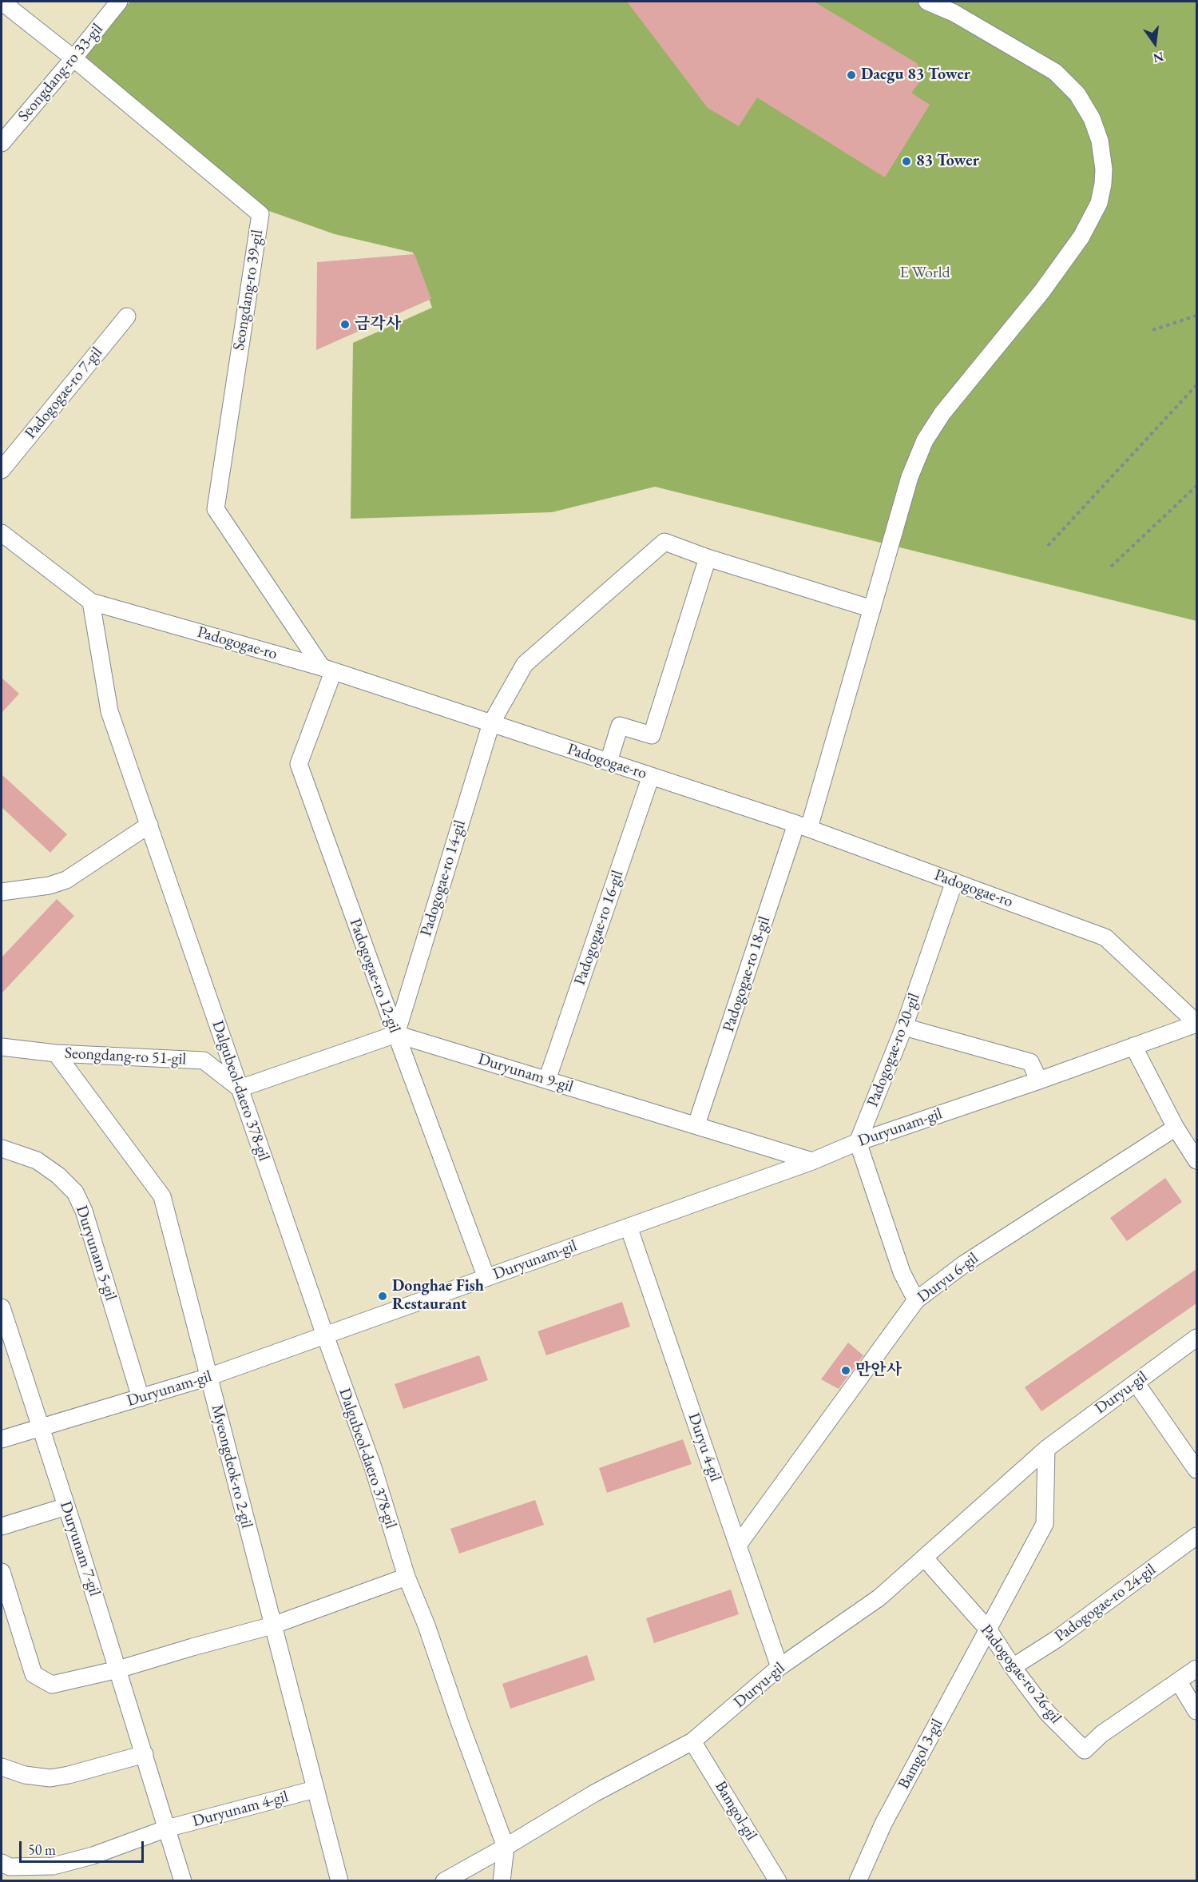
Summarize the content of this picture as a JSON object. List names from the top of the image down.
{
  "streets": {
    "street": [
      "Seongdang-ro 33-gil",
      "Seongdang-ro 39-gil",
      "Padogogae-ro 7-gil",
      "Padogogae-ro",
      "Padogogae-ro 14-gil",
      "Padogogae-ro 16-gil",
      "Padogogae-ro 18-gil",
      "Padogogae-ro 12-gil",
      "Padogogae-ro 20-gil",
      "Seongdang-ro 51-gil",
      "Duryunam 9-gil",
      "Dalgubeol-daero 378-gil",
      "Duryunam-gil",
      "Duryunam 5-gil",
      "Duryu 6-gil",
      "Duryu-gil",
      "Duryu 4-gil",
      "Myeongdeok-ro 2-gil",
      "Duryunam 7-gil",
      "Padogogae-ro 24-gil",
      "Padogogae-ro 26-gil",
      "Bamgol 3-gil",
      "Duryunam 4-gil",
      "Bamgol-gil"
    ]
  },
  "crossings": [
    ["Seongdang-ro 33-gil", "Seongdang-ro 39-gil"],
    ["Seongdang-ro 39-gil", "Padogogae-ro"],
    ["Seongdang-ro 39-gil", "Padogogae-ro 12-gil"],
    ["Padogogae-ro", "Padogogae-ro 14-gil"],
    ["Padogogae-ro", "Padogogae-ro 16-gil"],
    ["Padogogae-ro", "Padogogae-ro 18-gil"],
    ["Padogogae-ro", "Padogogae-ro 12-gil"],
    ["Padogogae-ro", "Padogogae-ro 20-gil"],
    ["Padogogae-ro", "Dalgubeol-daero 378-gil"],
    ["Padogogae-ro", "Duryunam-gil"],
    ["Padogogae-ro 14-gil", "Padogogae-ro 12-gil"],
    ["Padogogae-ro 14-gil", "Duryunam 9-gil"],
    ["Padogogae-ro 16-gil", "Duryunam 9-gil"],
    ["Padogogae-ro 18-gil", "Duryunam 9-gil"],
    ["Padogogae-ro 12-gil", "Duryunam 9-gil"],
    ["Padogogae-ro 12-gil", "Duryunam-gil"],
    ["Padogogae-ro 20-gil", "Duryunam-gil"],
    ["Seongdang-ro 51-gil", "Dalgubeol-daero 378-gil"],
    ["Seongdang-ro 51-gil", "Myeongdeok-ro 2-gil"],
    ["Duryunam 9-gil", "Duryunam-gil"],
    ["Dalgubeol-daero 378-gil", "Duryunam-gil"],
    ["Dalgubeol-daero 378-gil", "Duryu-gil"],
    ["Duryunam-gil", "Duryunam 5-gil"],
    ["Duryunam-gil", "Duryu 4-gil"],
    ["Duryunam-gil", "Myeongdeok-ro 2-gil"],
    ["Duryunam-gil", "Duryunam 7-gil"],
    ["Duryu 6-gil", "Duryu 4-gil"],
    ["Duryu-gil", "Duryu 4-gil"],
    ["Duryu-gil", "Padogogae-ro 26-gil"],
    ["Duryu-gil", "Bamgol-gil"],
    ["Myeongdeok-ro 2-gil", "Duryunam 4-gil"],
    ["Duryunam 7-gil", "Duryunam 4-gil"],
    ["Padogogae-ro 24-gil", "Padogogae-ro 26-gil"],
    ["Padogogae-ro 26-gil", "Bamgol 3-gil"]
  ],
  "parks": ["E World"],
  "places": [
    "Daegu 83 Tower",
    "83 Tower",
    "금각사",
    "Donghae Fish Restaurant",
    "만안사"
  ],
  "scale_bar": "50 m",
  "north": "bottom"
}
